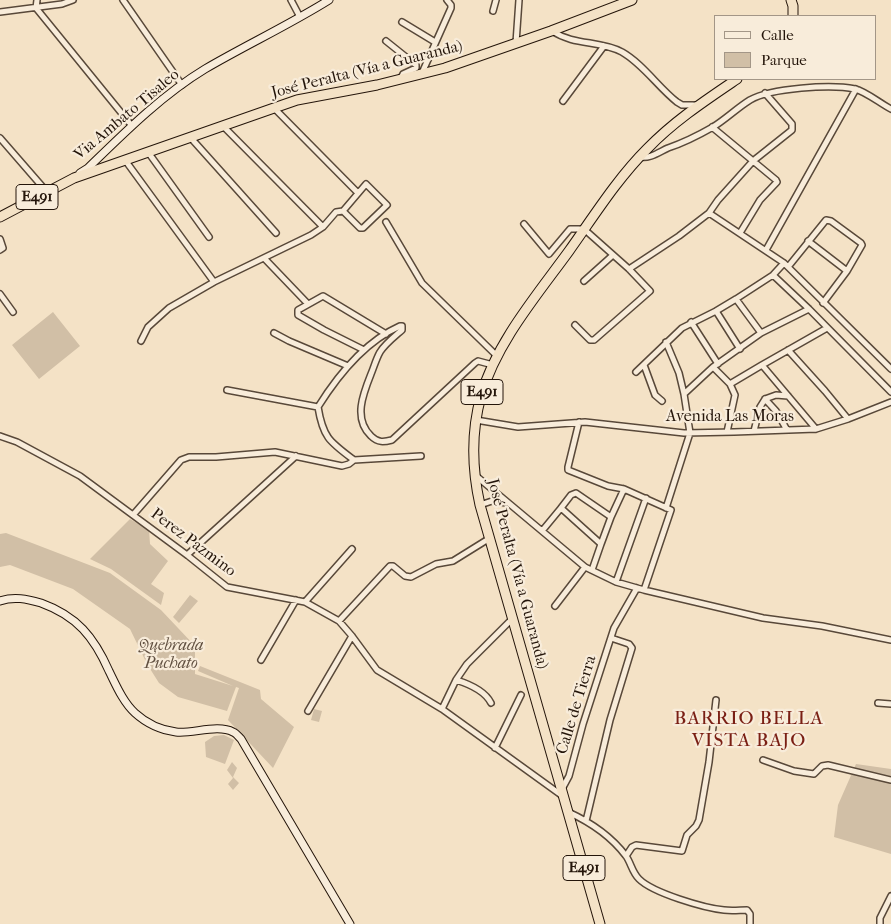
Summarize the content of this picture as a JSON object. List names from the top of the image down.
{
  "streets": {
    "highway": ["José Peralta (Vía a Guaranda)", "E491"],
    "main road": ["Via Ambato Tisaleo"],
    "street": ["Avenida Las Moras", "Perez Pazmino", "Calle de Tierra"]
  },
  "crossings": [
    ["José Peralta (Vía a Guaranda)", "Via Ambato Tisaleo"],
    ["José Peralta (Vía a Guaranda)", "Avenida Las Moras"],
    ["José Peralta (Vía a Guaranda)", "Perez Pazmino"],
    ["José Peralta (Vía a Guaranda)", "Calle de Tierra"],
    ["Perez Pazmino", "Calle de Tierra"]
  ],
  "districts": ["BARRIO BELLA VISTA BAJO"],
  "parks": ["Quebrada Puchato"],
  "legend": ["Calle", "Parque"]
}
